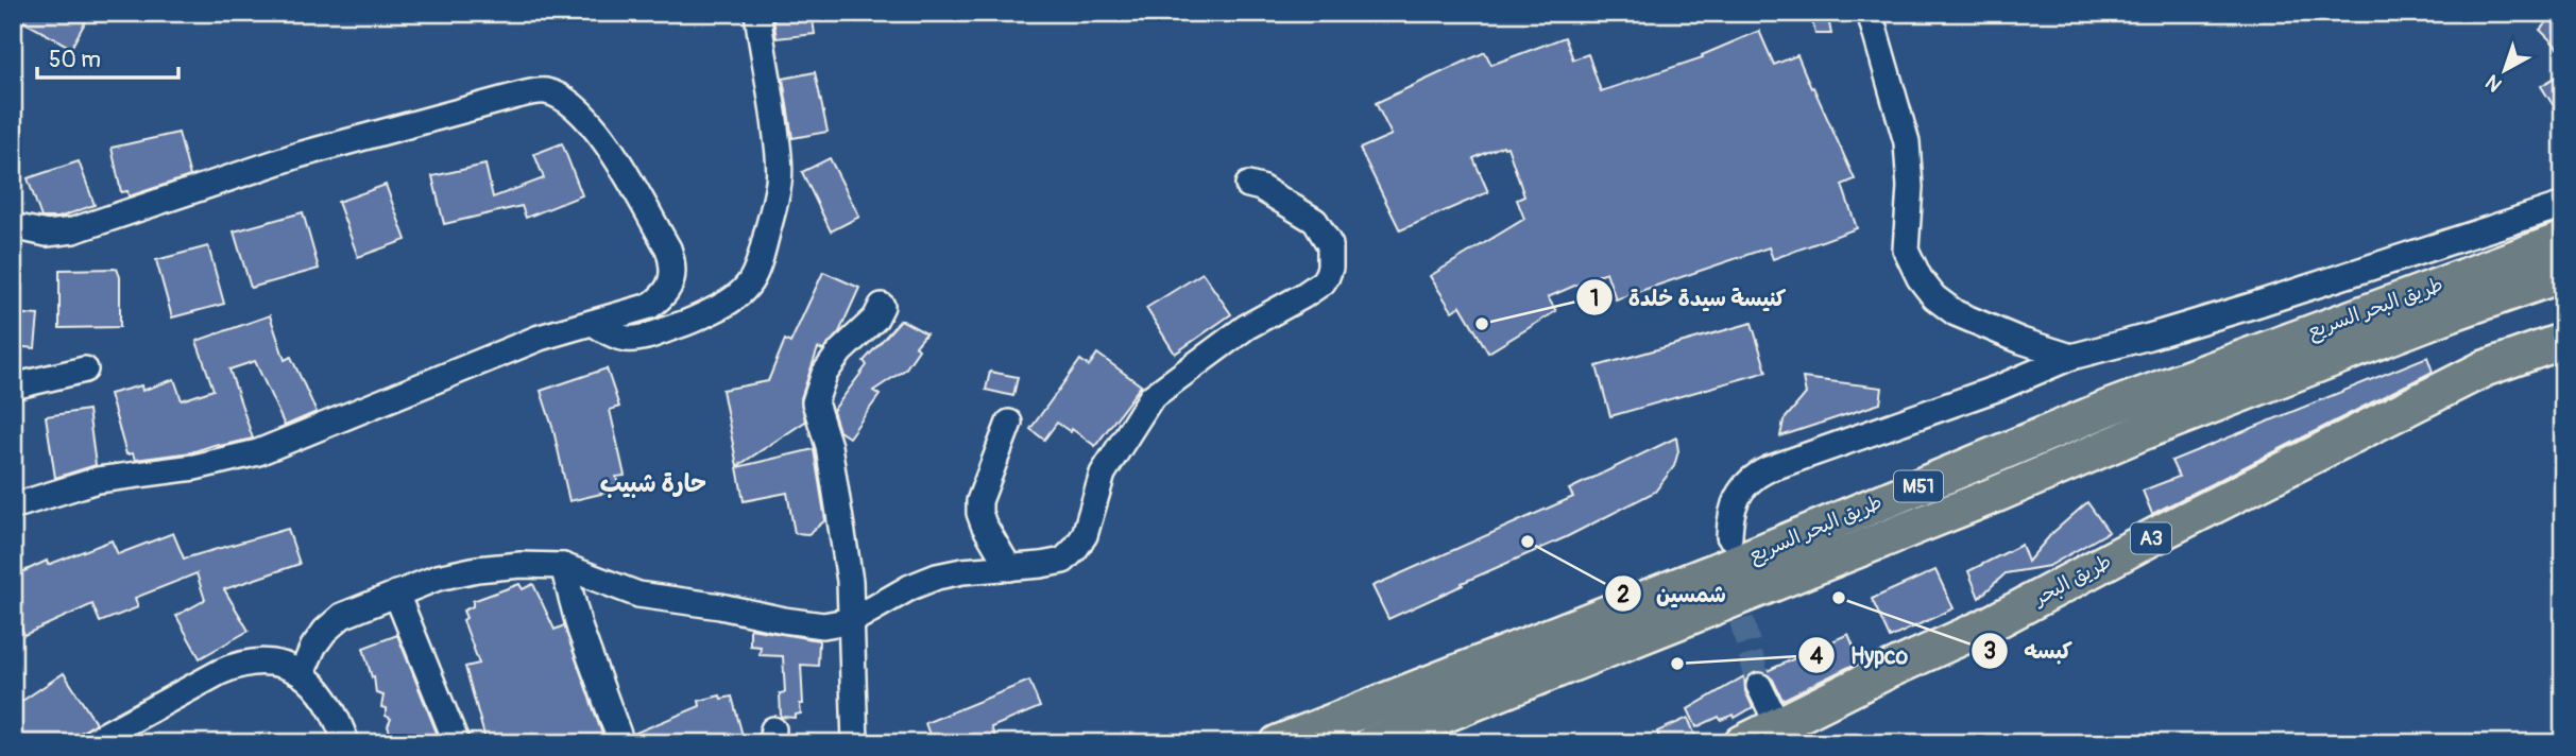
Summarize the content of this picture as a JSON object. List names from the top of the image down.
{
  "streets": {
    "highway": [
      "طريق البحر السريع",
      "M51",
      "A3",
      "طريق البحر"
    ]
  },
  "districts": ["حارة شبيب"],
  "places": [
    "كنيسة سيدة خلدة",
    "شمسين",
    "كبسه",
    "Hypco"
  ],
  "scale_bar": "50 m",
  "north": "bottom left"
}
